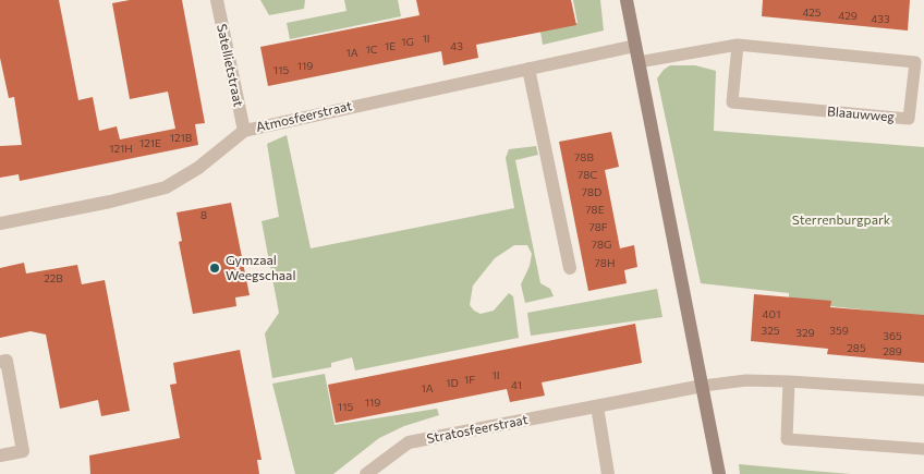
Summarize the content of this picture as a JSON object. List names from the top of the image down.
{
  "streets": {
    "street": ["Satellietstraat", "Atmosfeerstraat", "Stratosfeerstraat"],
    "lane": ["Blaauwweg"]
  },
  "crossings": [
    ["Satellietstraat", "Atmosfeerstraat"]
  ],
  "parks": ["Sterrenburgpark"],
  "places": ["Gymzaal Weegschaal"],
  "house_numbers": [
    "425",
    "429",
    "433",
    "1I",
    "1G",
    "1E",
    "43",
    "1C",
    "1A",
    "119",
    "115",
    "121B",
    "121E",
    "121H",
    "78B",
    "78C",
    "78D",
    "78E",
    "8",
    "78F",
    "78G",
    "78H",
    "22B",
    "401",
    "325",
    "359",
    "329",
    "365",
    "285",
    "289",
    "1I",
    "1F",
    "1D",
    "41",
    "1A",
    "119",
    "115"
  ]
}
